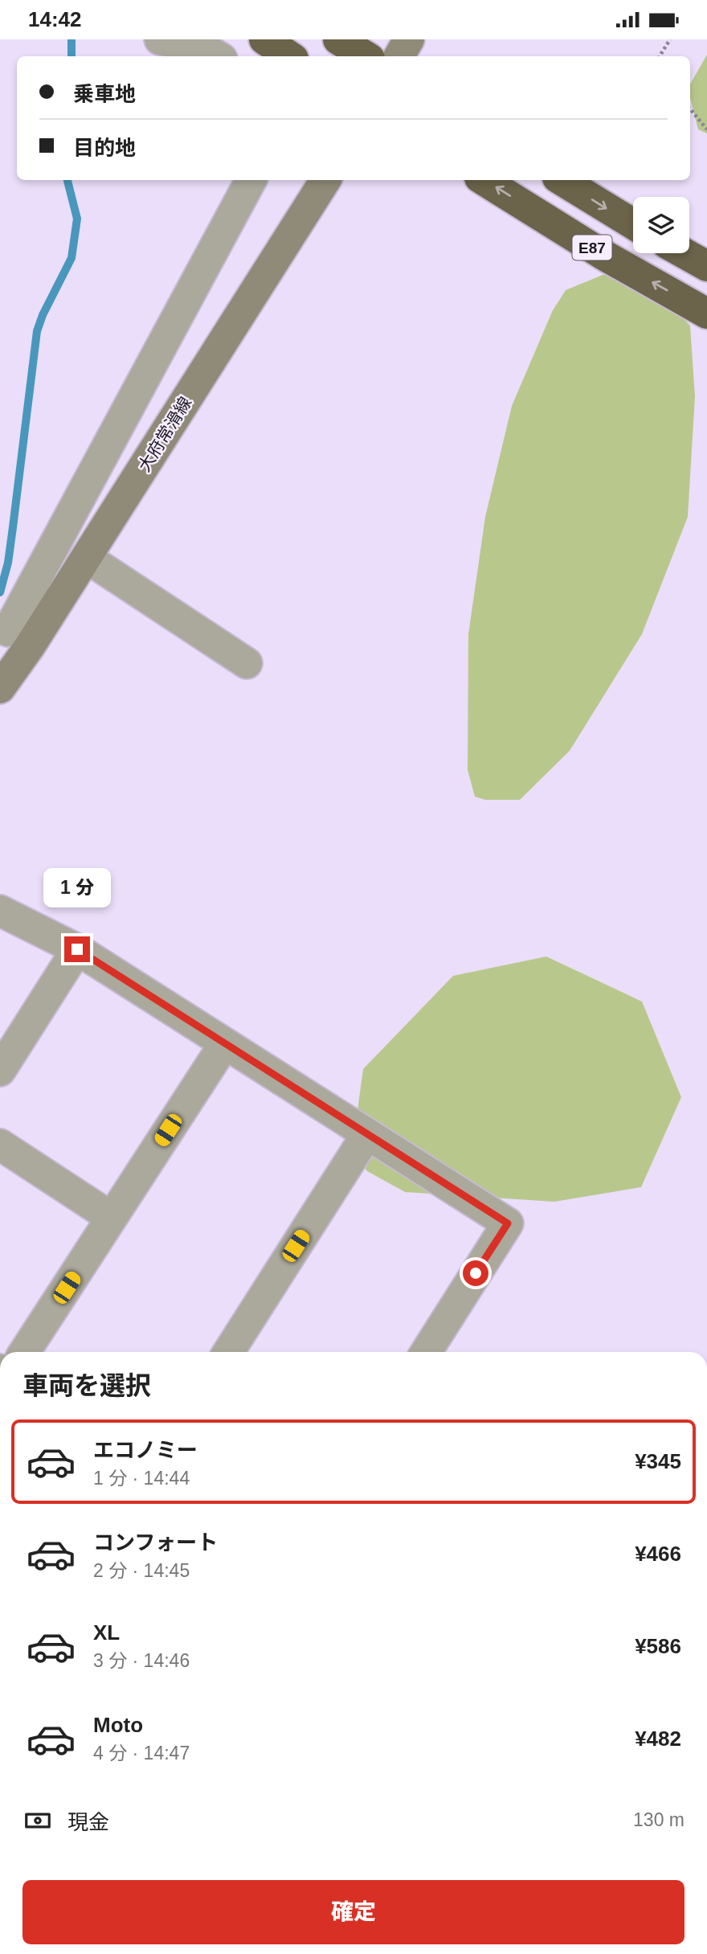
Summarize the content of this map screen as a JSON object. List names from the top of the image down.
{
  "streets": {
    "highway": ["E87"],
    "main road": ["大府常滑線"]
  },
  "page": {
    "status": "14:42",
    "banner": ["乗車地", "目的地"],
    "bubble": "1 分",
    "heading": "車両を選択",
    "list": [
      {
        "name": "エコノミー",
        "note": "1 分 · 14:44",
        "value": "¥345"
      },
      {
        "name": "コンフォート",
        "note": "2 分 · 14:45",
        "value": "¥466"
      },
      {
        "name": "XL",
        "note": "3 分 · 14:46",
        "value": "¥586"
      },
      {
        "name": "Moto",
        "note": "4 分 · 14:47",
        "value": "¥482"
      }
    ],
    "pay": ["現金", "130 m"],
    "buttons": "確定"
  }
}
